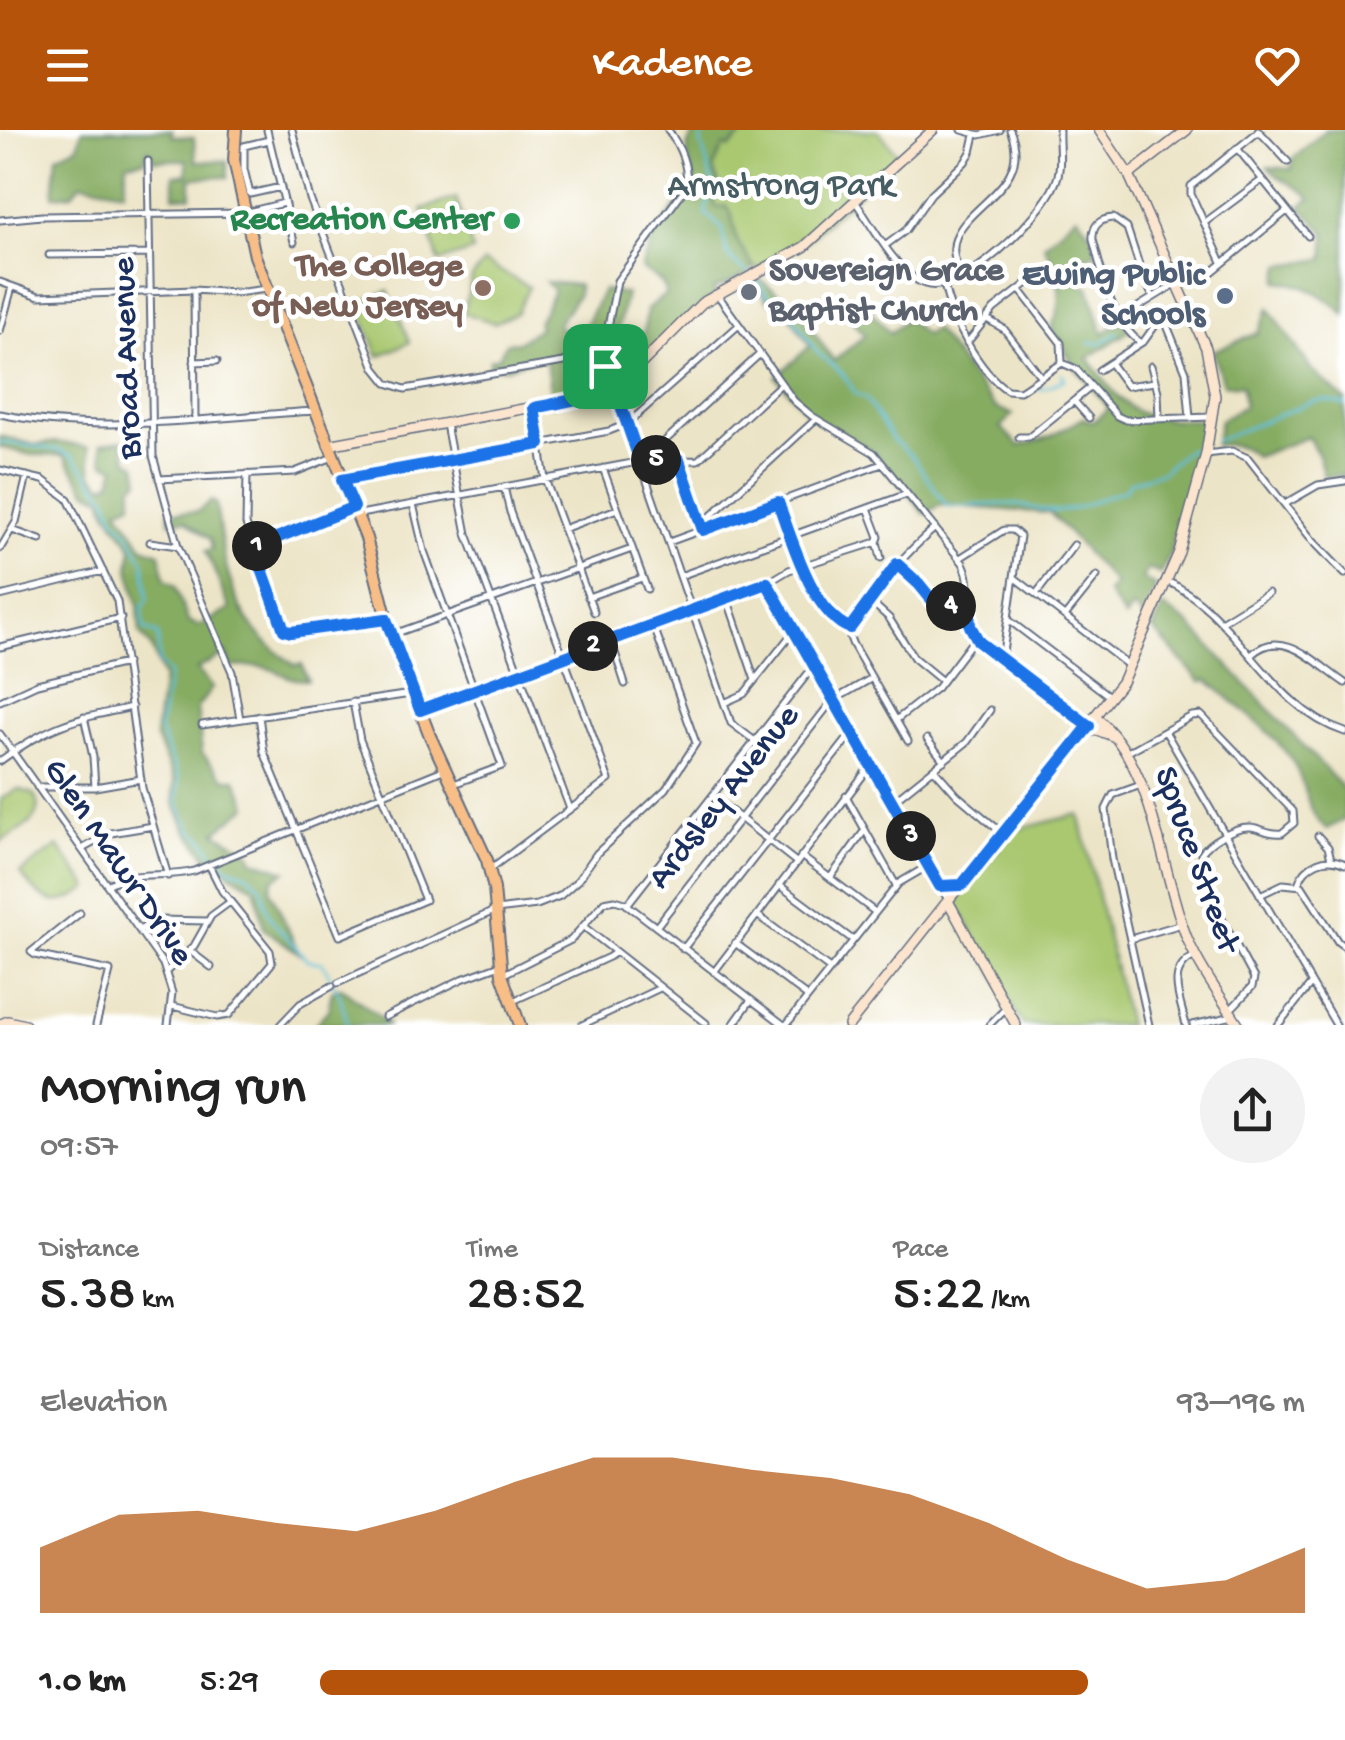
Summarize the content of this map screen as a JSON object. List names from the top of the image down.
{
  "streets": {
    "street": [
      "Broad Avenue",
      "Ardsley Avenue",
      "Spruce Street",
      "Glen Mawr Drive"
    ]
  },
  "parks": ["Armstrong Park"],
  "places": [
    "Recreation Center",
    "The College of New Jersey",
    "Sovereign Grace Baptist Church",
    "Ewing Public Schools"
  ],
  "page": {
    "header": "Kadence",
    "pins": [
      "5",
      "1",
      "4",
      "2",
      "3"
    ],
    "heading": ["Morning run", "09:57"],
    "stats": [
      ["Distance", "5.38 km"],
      ["Time", "28:52"],
      ["Pace", "5:22 /km"]
    ],
    "chart": ["Elevation", "93–196 m"],
    "list": [
      {
        "name": "1.0 km",
        "note": "5:29"
      }
    ]
  }
}
